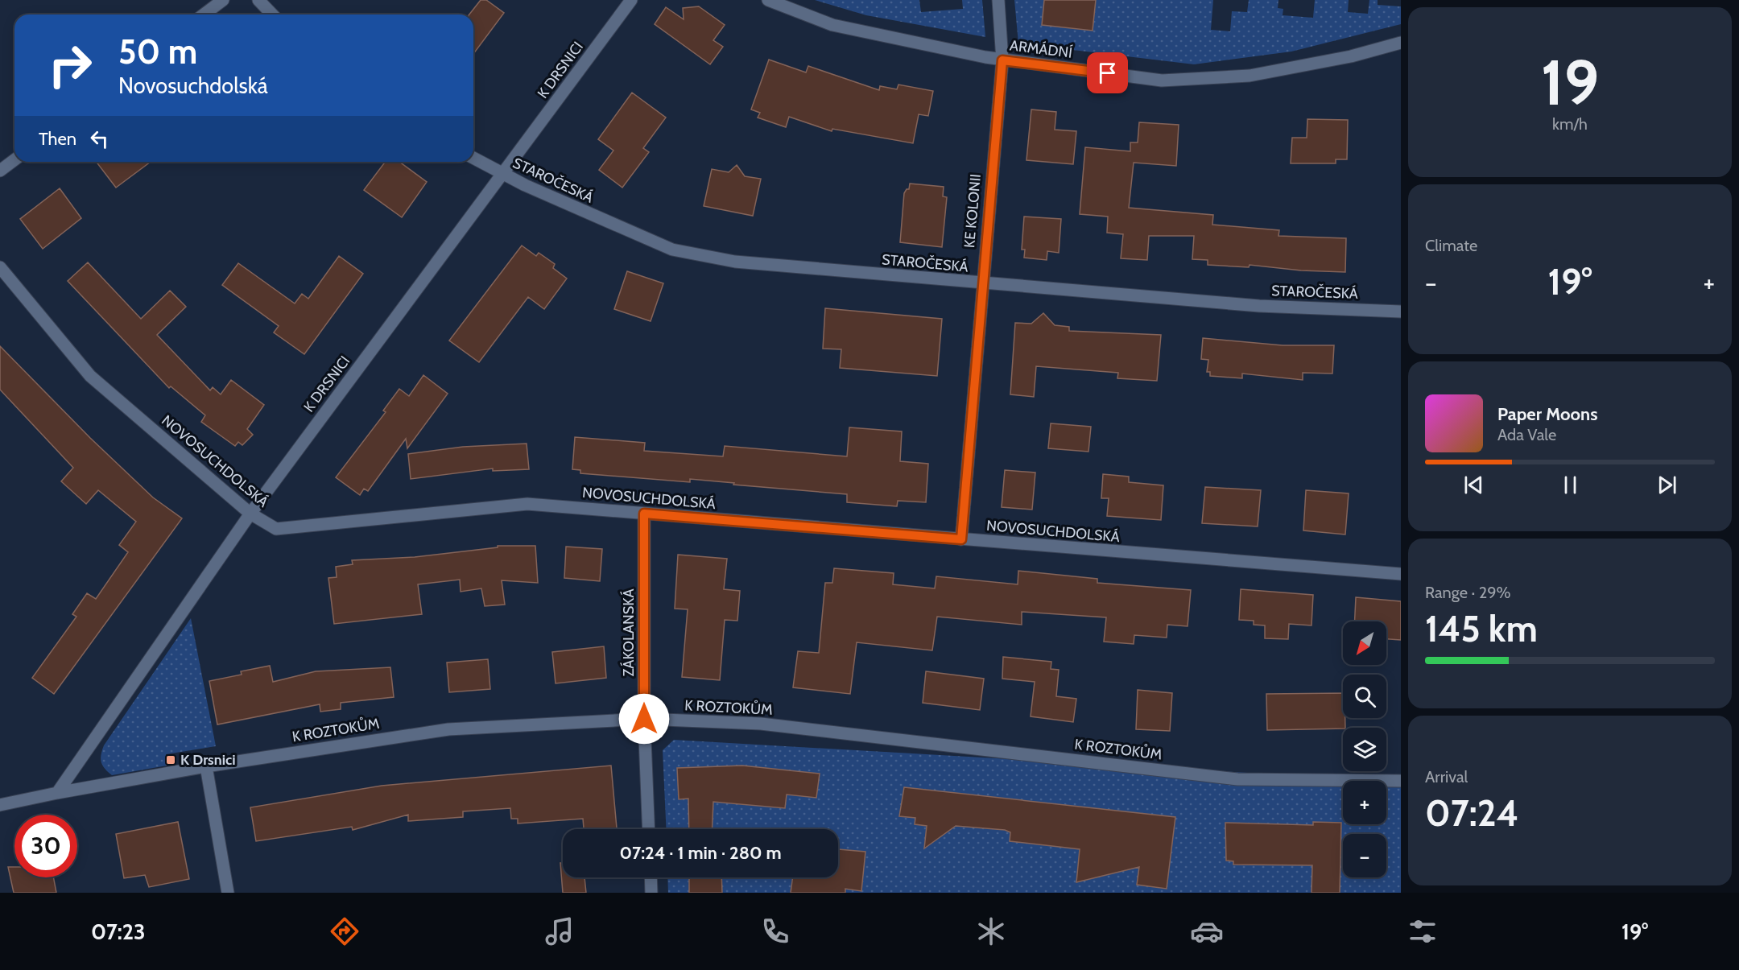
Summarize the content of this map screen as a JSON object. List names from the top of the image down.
{
  "streets": {
    "street": [
      "ARMÁDNÍ",
      "K DRSNICI",
      "STAROČESKÁ",
      "KE KOLONII",
      "NOVOSUCHDOLSKÁ",
      "ZÁKOLANSKÁ",
      "K ROZTOKŮM"
    ]
  },
  "crossings": [
    ["ARMÁDNÍ", "KE KOLONII"],
    ["K DRSNICI", "STAROČESKÁ"],
    ["K DRSNICI", "NOVOSUCHDOLSKÁ"],
    ["K DRSNICI", "K ROZTOKŮM"],
    ["STAROČESKÁ", "KE KOLONII"],
    ["KE KOLONII", "NOVOSUCHDOLSKÁ"],
    ["NOVOSUCHDOLSKÁ", "ZÁKOLANSKÁ"],
    ["ZÁKOLANSKÁ", "K ROZTOKŮM"]
  ],
  "places": {
    "transit": ["K Drsnici"]
  },
  "north": "bottom left",
  "page": {
    "tile": [
      ["19", "km/h"],
      "Climate",
      ["Range · 29%", "145 km"],
      ["Arrival", "07:24"]
    ],
    "turn": ["50 m", "Novosuchdolská"],
    "then": "Then",
    "heat": ["−", "19°", "+"],
    "song": ["Paper Moons", "Ada Vale"],
    "map_buttons": ["+", "−"],
    "limit": "30",
    "trip": "07:24 · 1 min · 280 m",
    "tabs": ["07:23", "19°"]
  }
}
